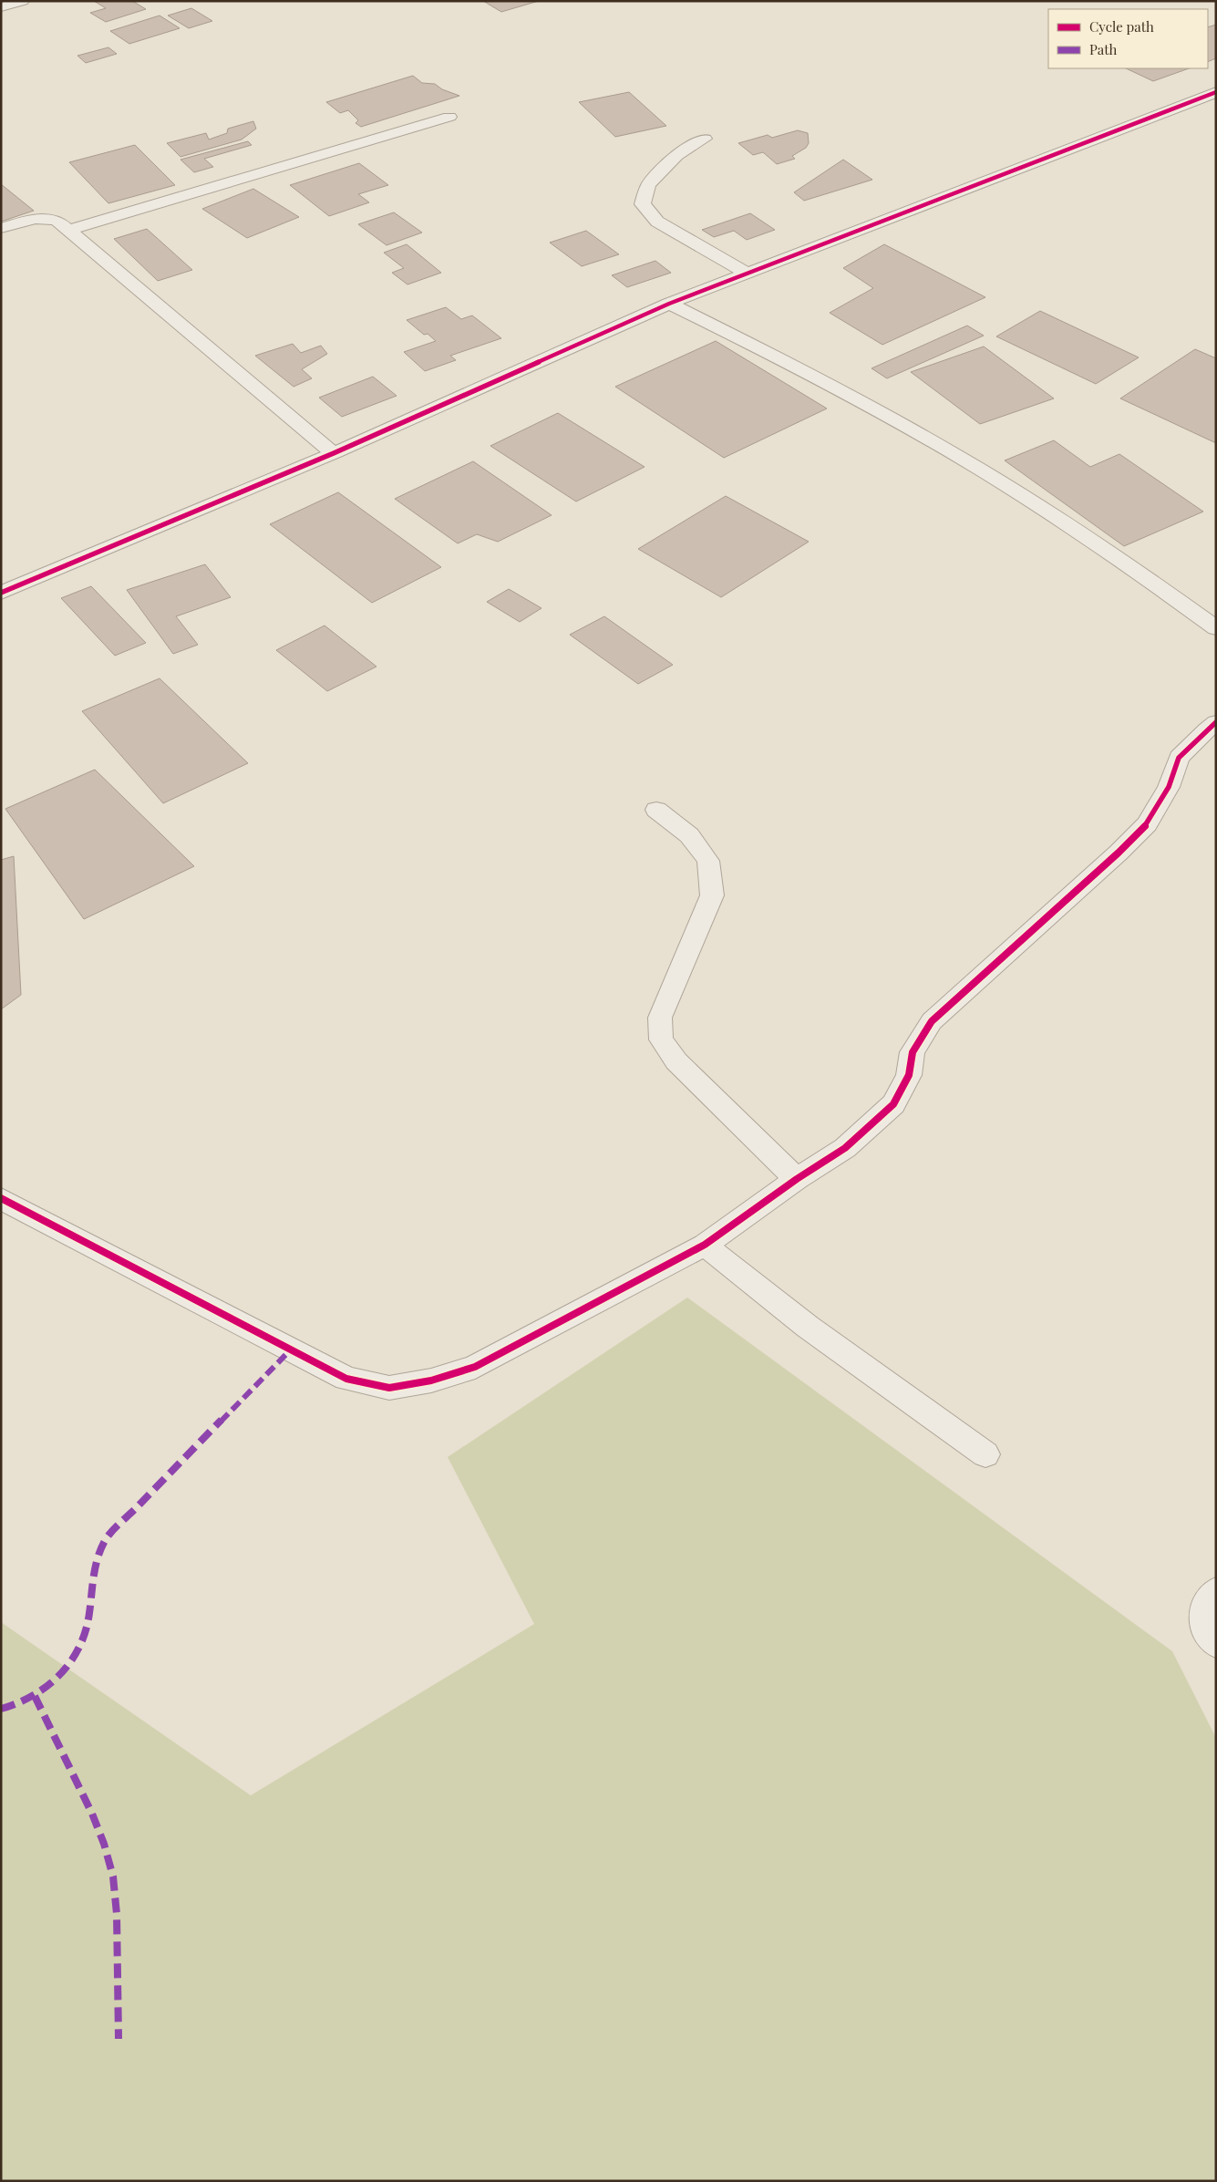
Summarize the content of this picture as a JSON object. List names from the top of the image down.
{
  "legend": ["Cycle path", "Path"]
}
